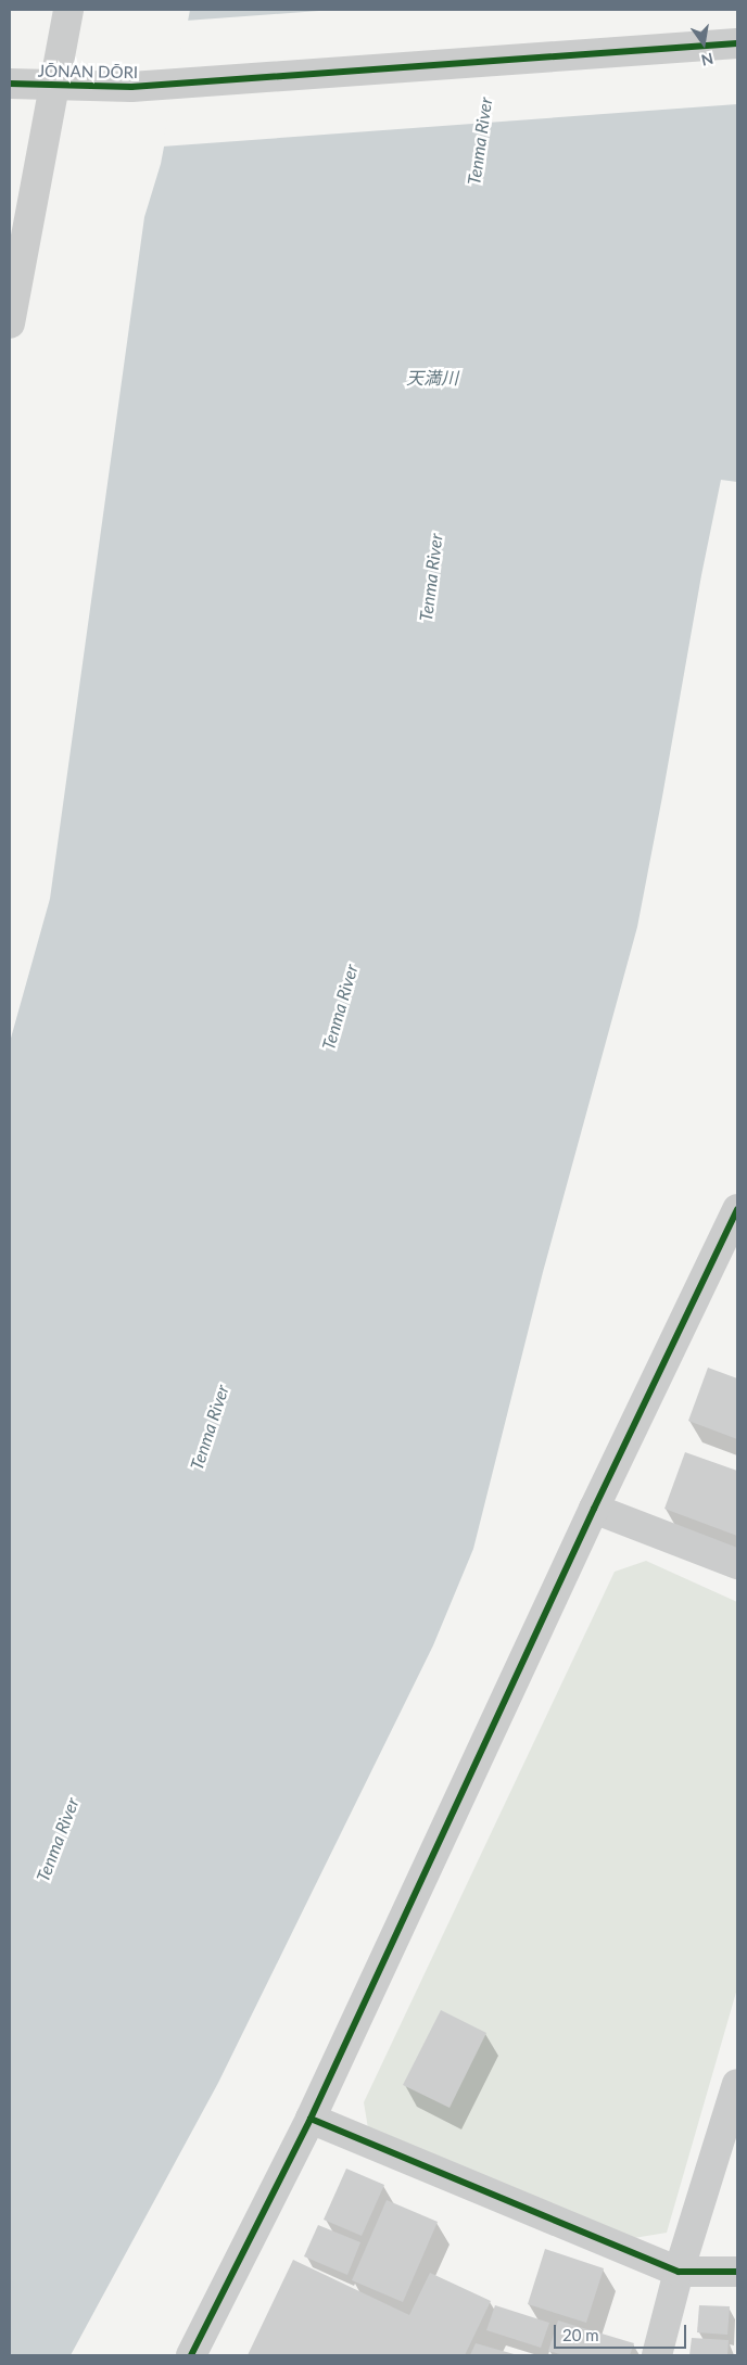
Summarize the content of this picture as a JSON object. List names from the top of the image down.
{
  "streets": {
    "street": ["JŌNAN DŌRI"]
  },
  "water": ["Tenma River", "天満川"],
  "scale_bar": "20 m",
  "north": "bottom"
}
